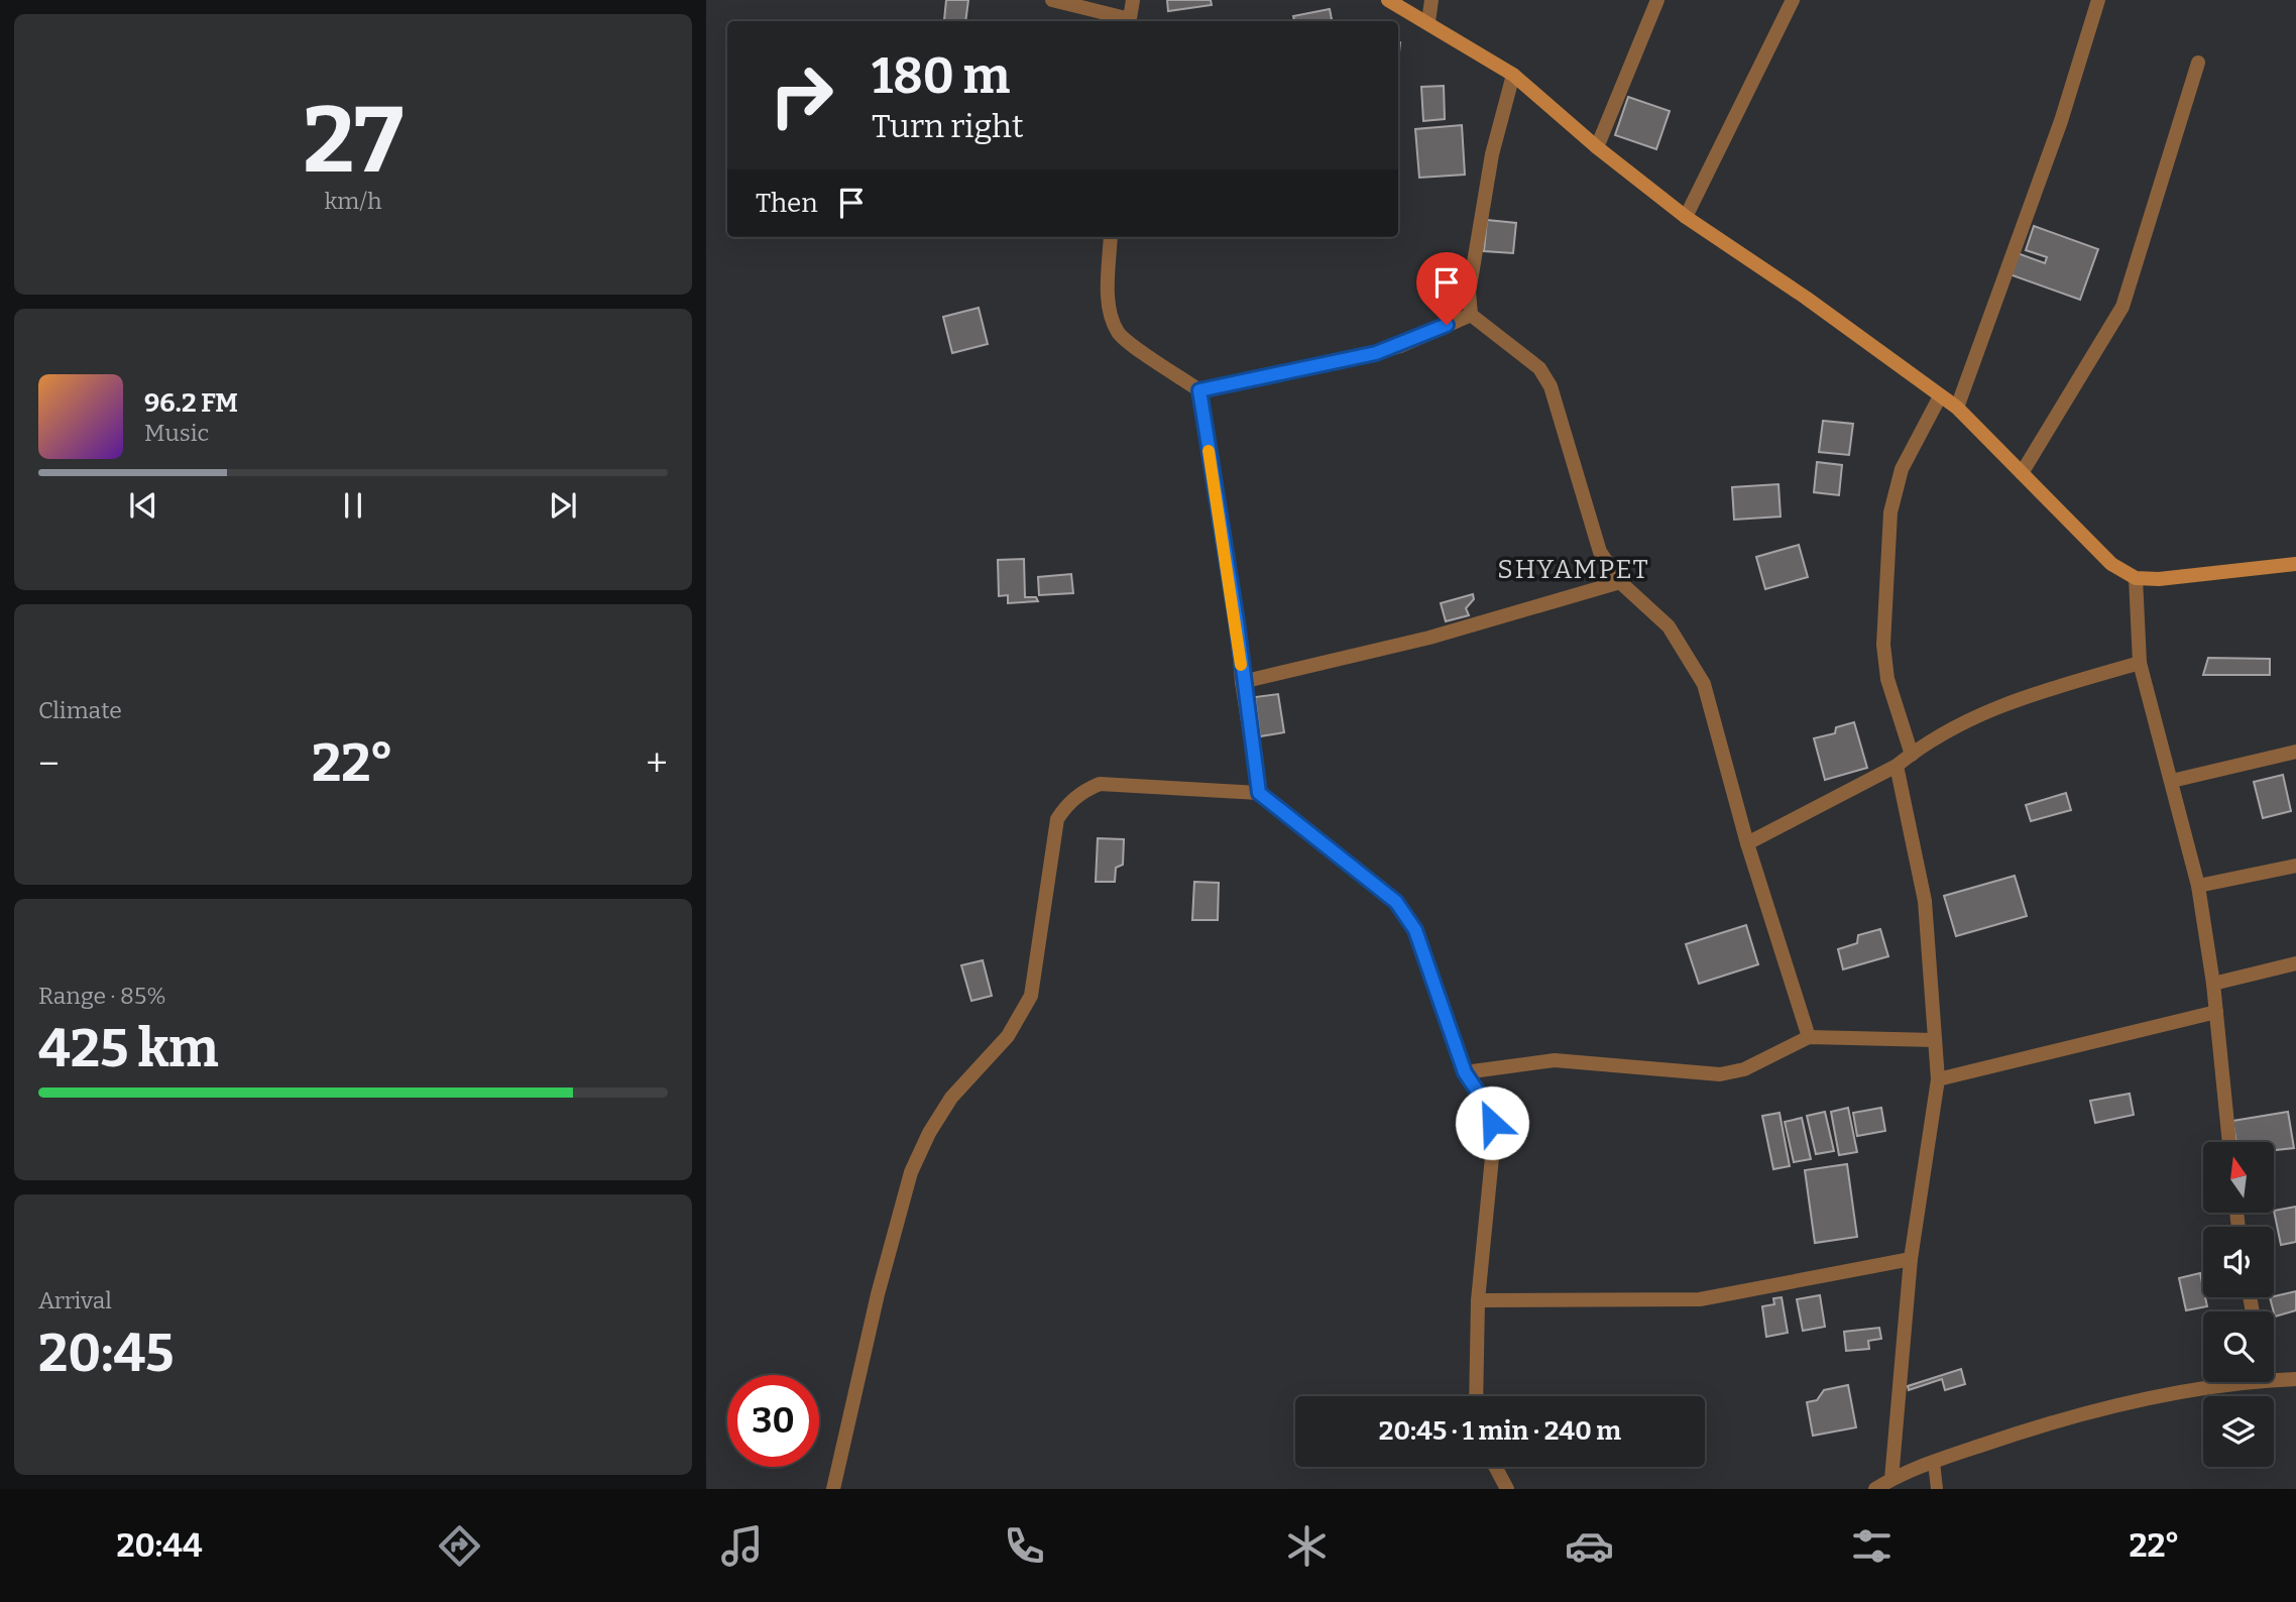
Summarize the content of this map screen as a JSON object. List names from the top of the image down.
{
  "districts": ["SHYAMPET"],
  "north": "top",
  "page": {
    "tile": [
      ["27", "km/h"],
      "Climate",
      ["Range · 85%", "425 km"],
      ["Arrival", "20:45"]
    ],
    "turn": ["180 m", "Turn right"],
    "then": "Then",
    "song": ["96.2 FM", "Music"],
    "heat": ["−", "22°", "+"],
    "limit": "30",
    "trip": "20:45 · 1 min · 240 m",
    "tabs": ["20:44", "22°"]
  }
}
